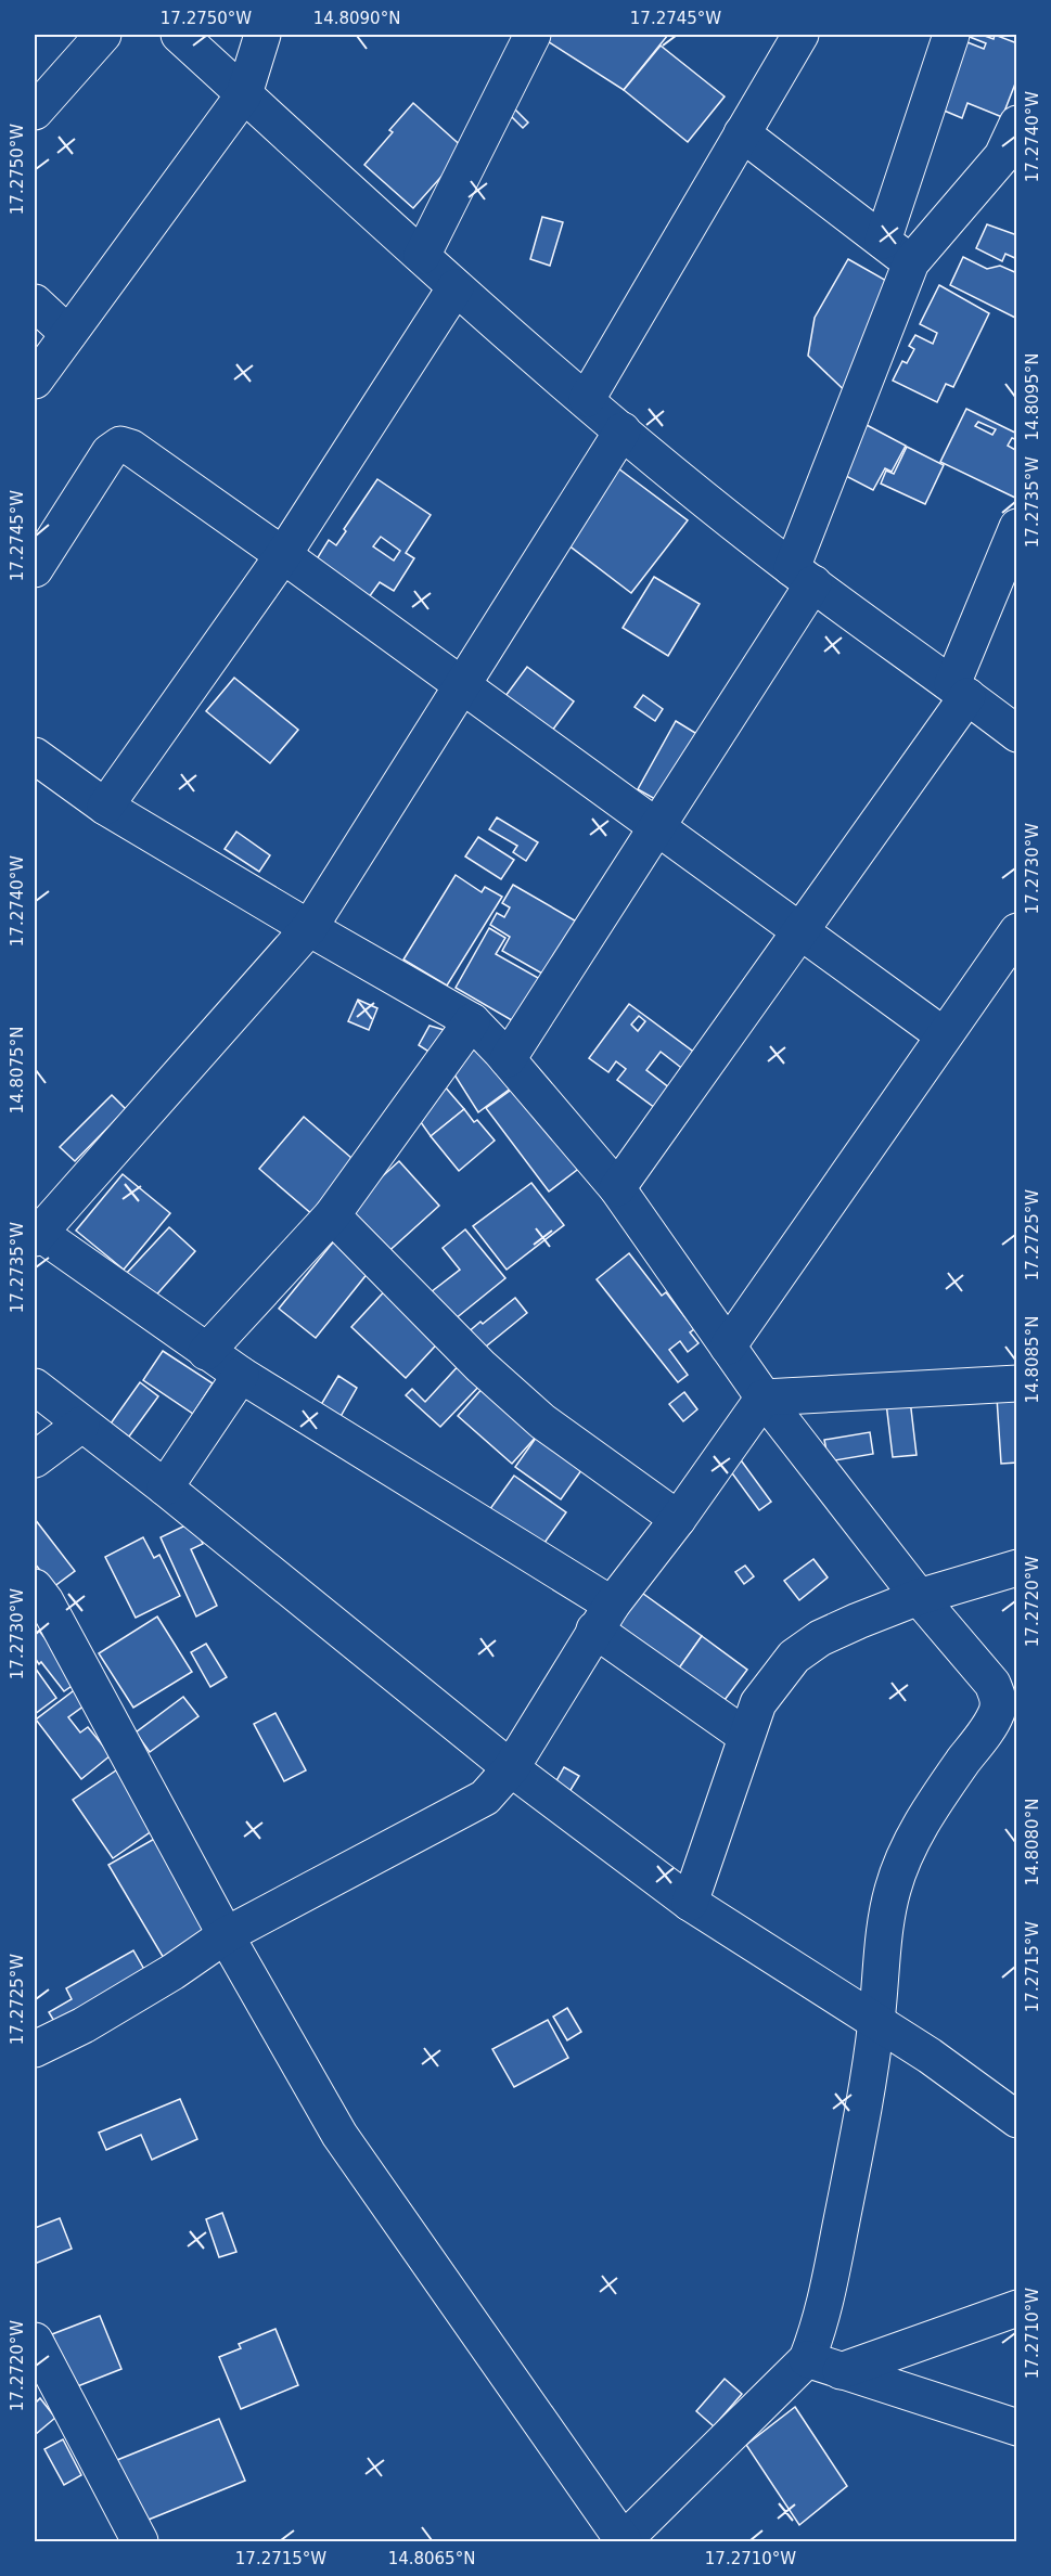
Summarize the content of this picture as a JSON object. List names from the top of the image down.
{
  "coordinates": [
    "17.2750°W",
    "14.8090°N",
    "17.2745°W",
    "17.2740°W",
    "14.8095°N",
    "17.2735°W",
    "17.2730°W",
    "14.8075°N",
    "17.2725°W",
    "14.8085°N",
    "17.2720°W",
    "14.8080°N",
    "17.2715°W",
    "17.2710°W",
    "14.8065°N"
  ]
}
